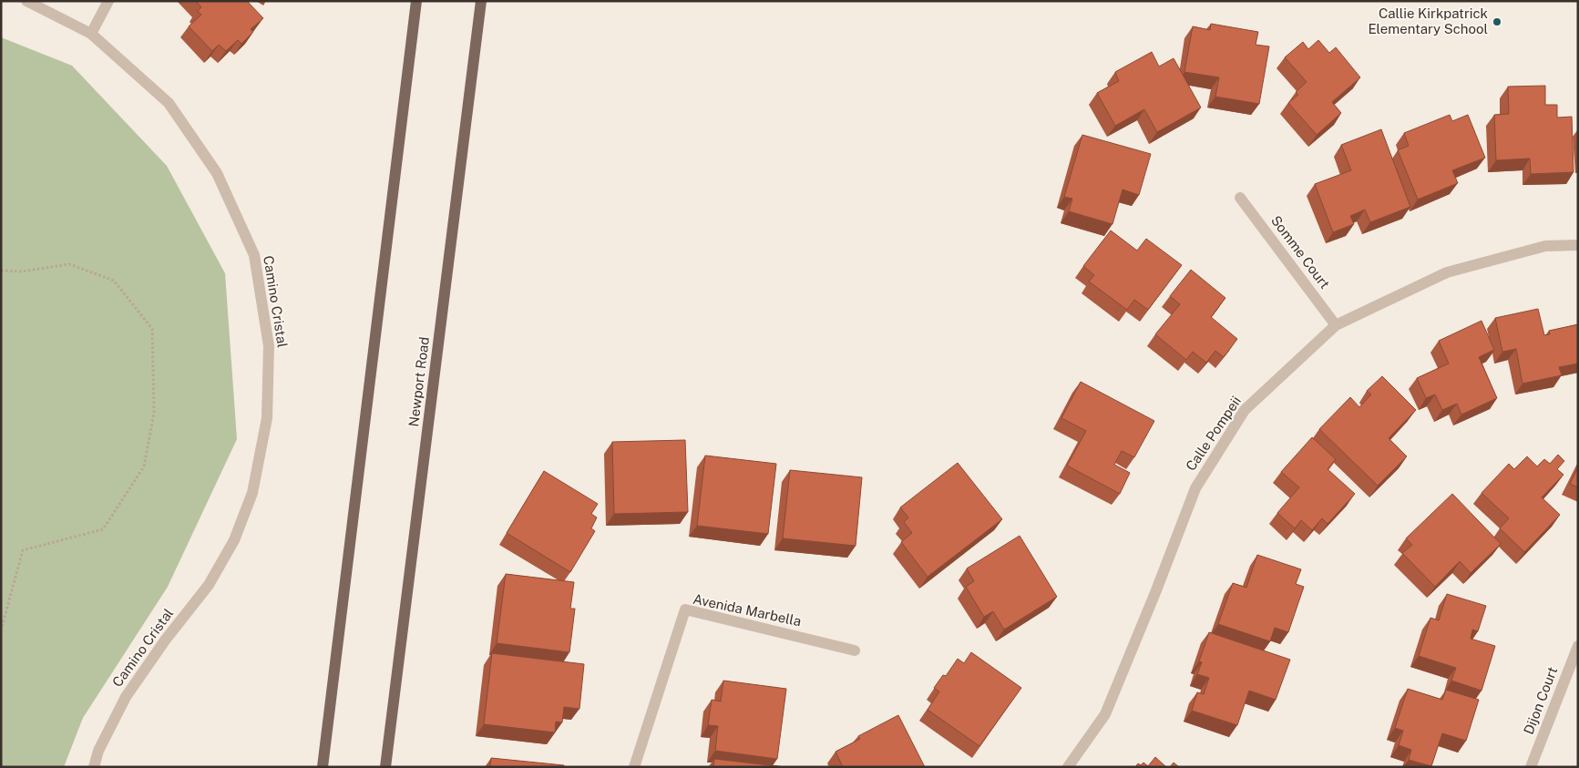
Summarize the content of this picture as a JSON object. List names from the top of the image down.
{
  "streets": {
    "main road": ["Newport Road"],
    "street": [
      "Somme Court",
      "Camino Cristal",
      "Calle Pompeii",
      "Avenida Marbella",
      "Dijon Court"
    ]
  },
  "crossings": [
    ["Somme Court", "Calle Pompeii"]
  ],
  "places": ["Callie Kirkpatrick Elementary School"]
}
